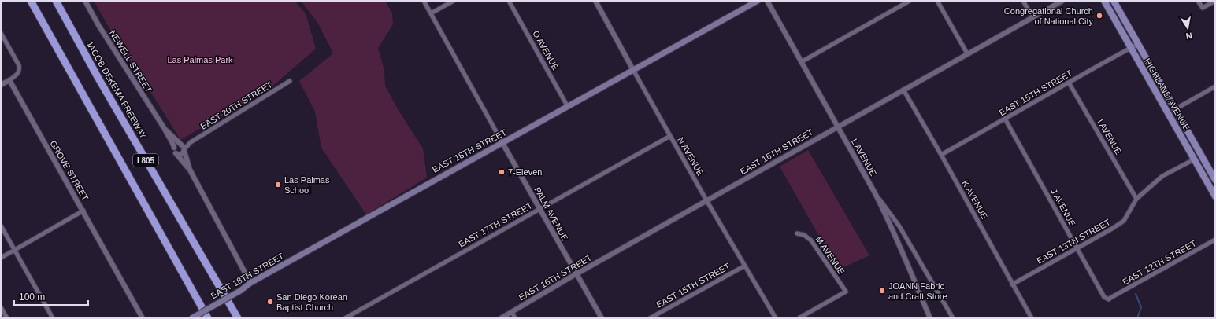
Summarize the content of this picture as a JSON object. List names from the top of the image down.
{
  "streets": {
    "highway": ["JACOB DEKEMA FREEWAY", "I 805"],
    "main road": ["HIGHLAND AVENUE", "EAST 18TH STREET"],
    "street": [
      "O AVENUE",
      "NEWELL STREET",
      "EAST 15TH STREET",
      "EAST 20TH STREET",
      "I AVENUE",
      "EAST 16TH STREET",
      "N AVENUE",
      "L AVENUE",
      "GROVE STREET",
      "K AVENUE",
      "J AVENUE",
      "PALM AVENUE",
      "EAST 17TH STREET",
      "EAST 13TH STREET",
      "M AVENUE",
      "EAST 12TH STREET"
    ]
  },
  "crossings": [
    ["O AVENUE", "EAST 18TH STREET"],
    ["NEWELL STREET", "EAST 20TH STREET"],
    ["NEWELL STREET", "EAST 18TH STREET"],
    ["EAST 15TH STREET", "HIGHLAND AVENUE"],
    ["EAST 15TH STREET", "I AVENUE"],
    ["EAST 15TH STREET", "N AVENUE"],
    ["EAST 15TH STREET", "K AVENUE"],
    ["EAST 15TH STREET", "J AVENUE"],
    ["HIGHLAND AVENUE", "EAST 13TH STREET"],
    ["I AVENUE", "EAST 13TH STREET"],
    ["EAST 18TH STREET", "N AVENUE"],
    ["EAST 18TH STREET", "PALM AVENUE"],
    ["EAST 16TH STREET", "N AVENUE"],
    ["EAST 16TH STREET", "L AVENUE"],
    ["EAST 16TH STREET", "K AVENUE"],
    ["EAST 16TH STREET", "PALM AVENUE"],
    ["N AVENUE", "EAST 17TH STREET"],
    ["K AVENUE", "EAST 13TH STREET"],
    ["J AVENUE", "EAST 13TH STREET"],
    ["J AVENUE", "EAST 12TH STREET"],
    ["PALM AVENUE", "EAST 17TH STREET"]
  ],
  "parks": ["Las Palmas Park"],
  "places": [
    "Congregational Church of National City",
    "7-Eleven",
    "Las Palmas School",
    "JOANN Fabric and Craft Store",
    "San Diego Korean Baptist Church"
  ],
  "scale_bar": "100 m",
  "north": "bottom"
}
